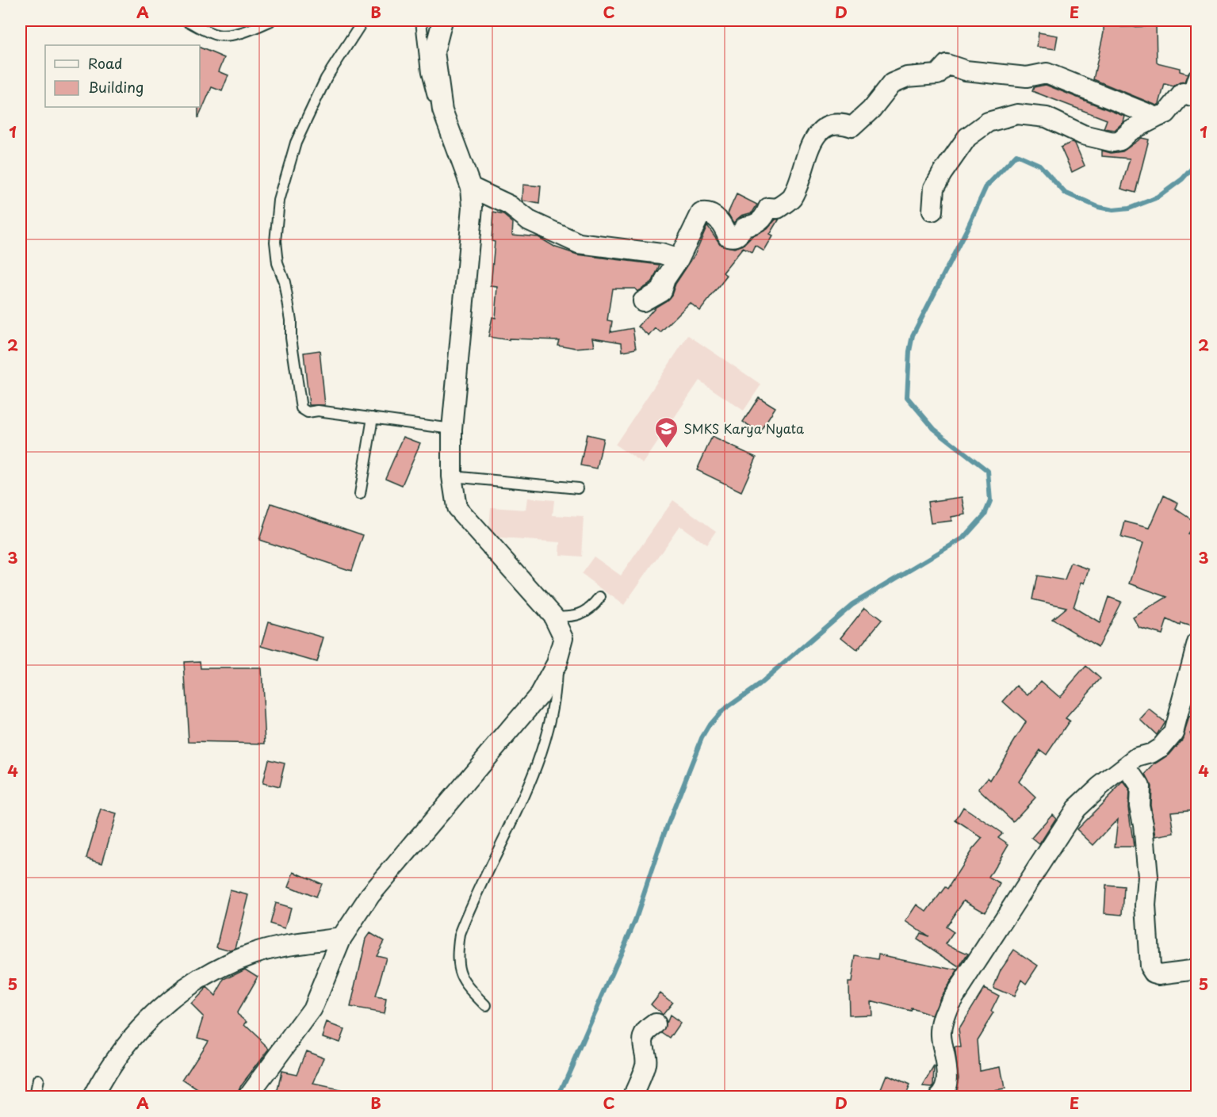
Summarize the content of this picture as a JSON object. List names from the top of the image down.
{
  "places": {
    "school or university": ["SMKS Karya Nyata"]
  },
  "legend": ["Road", "Building"],
  "grid": {
    "columns": [
      "A",
      "B",
      "C",
      "D",
      "E"
    ],
    "rows": [
      "1",
      "2",
      "3",
      "4",
      "5"
    ]
  }
}
